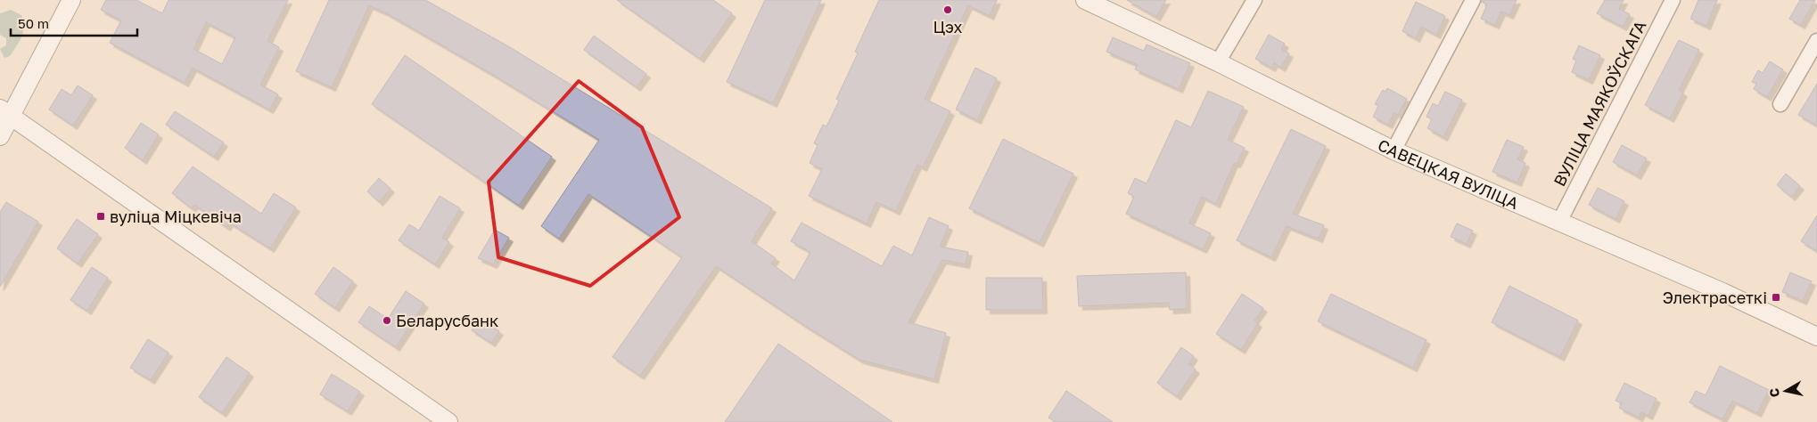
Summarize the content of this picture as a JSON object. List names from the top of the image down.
{
  "streets": {
    "street": ["ВУЛІЦА МАЯКОЎСКАГА", "САВЕЦКАЯ ВУЛІЦА"]
  },
  "crossings": [
    ["ВУЛІЦА МАЯКОЎСКАГА", "САВЕЦКАЯ ВУЛІЦА"]
  ],
  "places": {
    "other": ["Цэх", "Беларусбанк"],
    "transit": ["вуліца Міцкевіча", "Электрасеткі"]
  },
  "scale_bar": "50 m",
  "north": "left"
}
